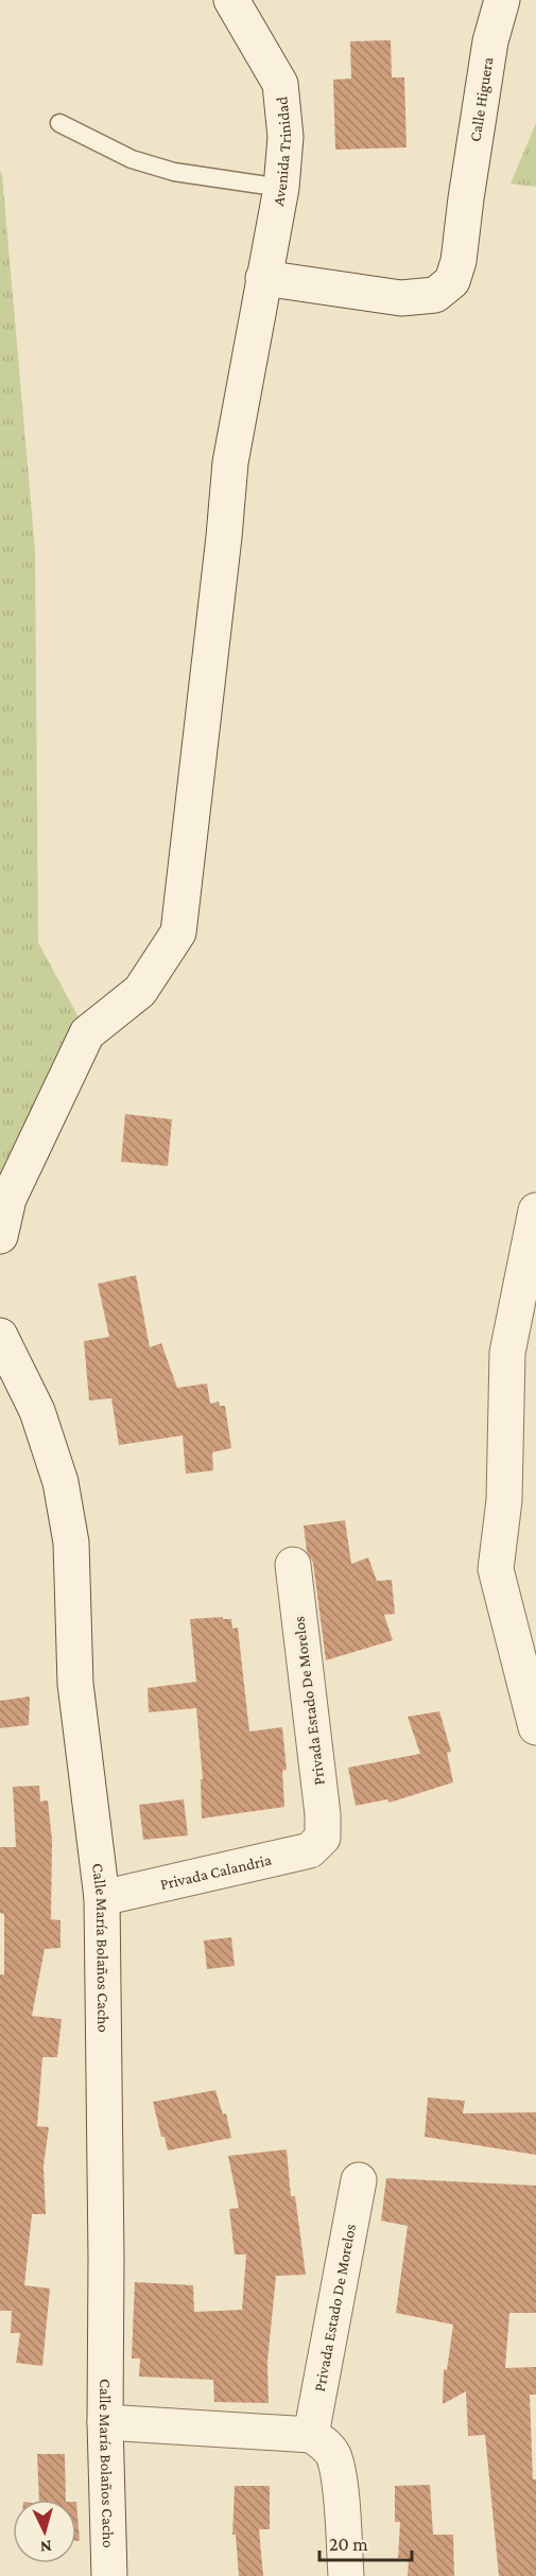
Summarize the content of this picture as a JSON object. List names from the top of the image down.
{
  "streets": {
    "street": [
      "Calle Higuera",
      "Avenida Trinidad",
      "Privada Estado De Morelos",
      "Privada Calandria",
      "Calle María Bolaños Cacho"
    ]
  },
  "crossings": [
    ["Calle Higuera", "Avenida Trinidad"],
    ["Privada Estado De Morelos", "Privada Calandria"],
    ["Privada Calandria", "Calle María Bolaños Cacho"]
  ],
  "scale_bar": "20 m",
  "north": "bottom"
}
